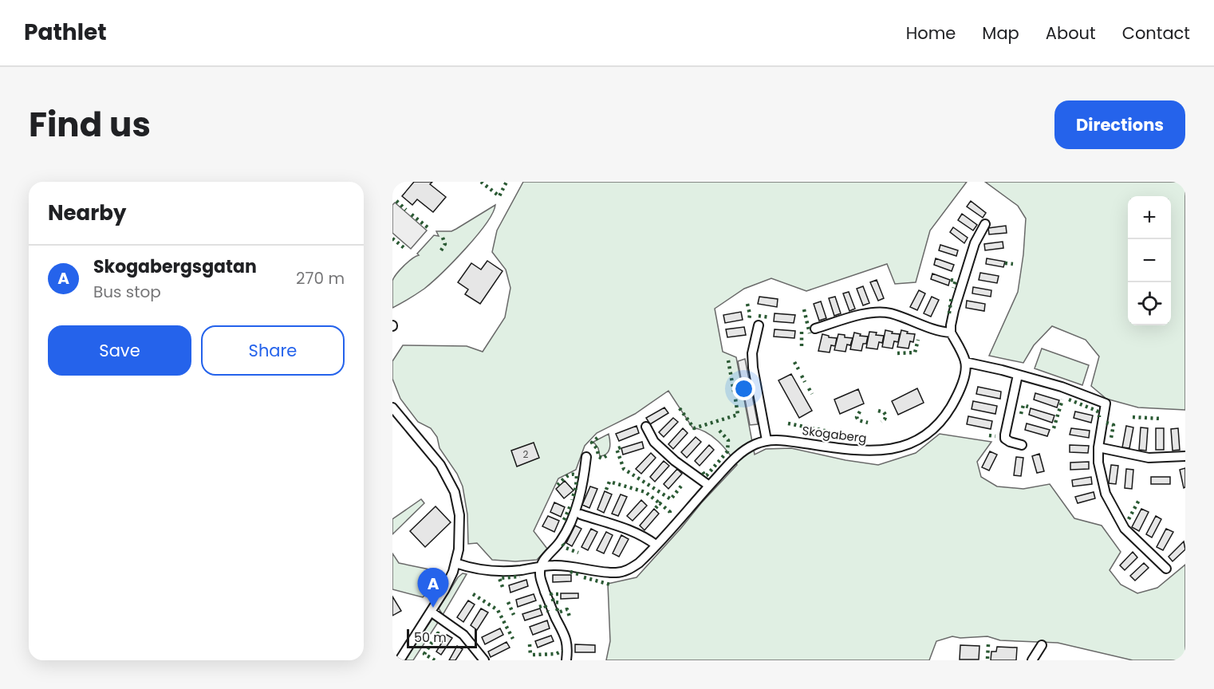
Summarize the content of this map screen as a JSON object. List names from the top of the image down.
{
  "streets": {
    "street": ["Skogaberg"]
  },
  "house_numbers": ["2"],
  "scale_bar": "50 m",
  "page": {
    "header": "Pathlet",
    "nav": [
      "Home",
      "Map",
      "About",
      "Contact"
    ],
    "title": "Find us",
    "buttons": [
      "Directions",
      ["Save", "Share"]
    ],
    "heading": "Nearby",
    "map_buttons": ["+", "−"],
    "list": [
      {
        "mark": "A",
        "name": "Skogabergsgatan",
        "note": "Bus stop",
        "value": "270 m"
      }
    ],
    "pins": "A",
    "scale": "50 m"
  }
}
